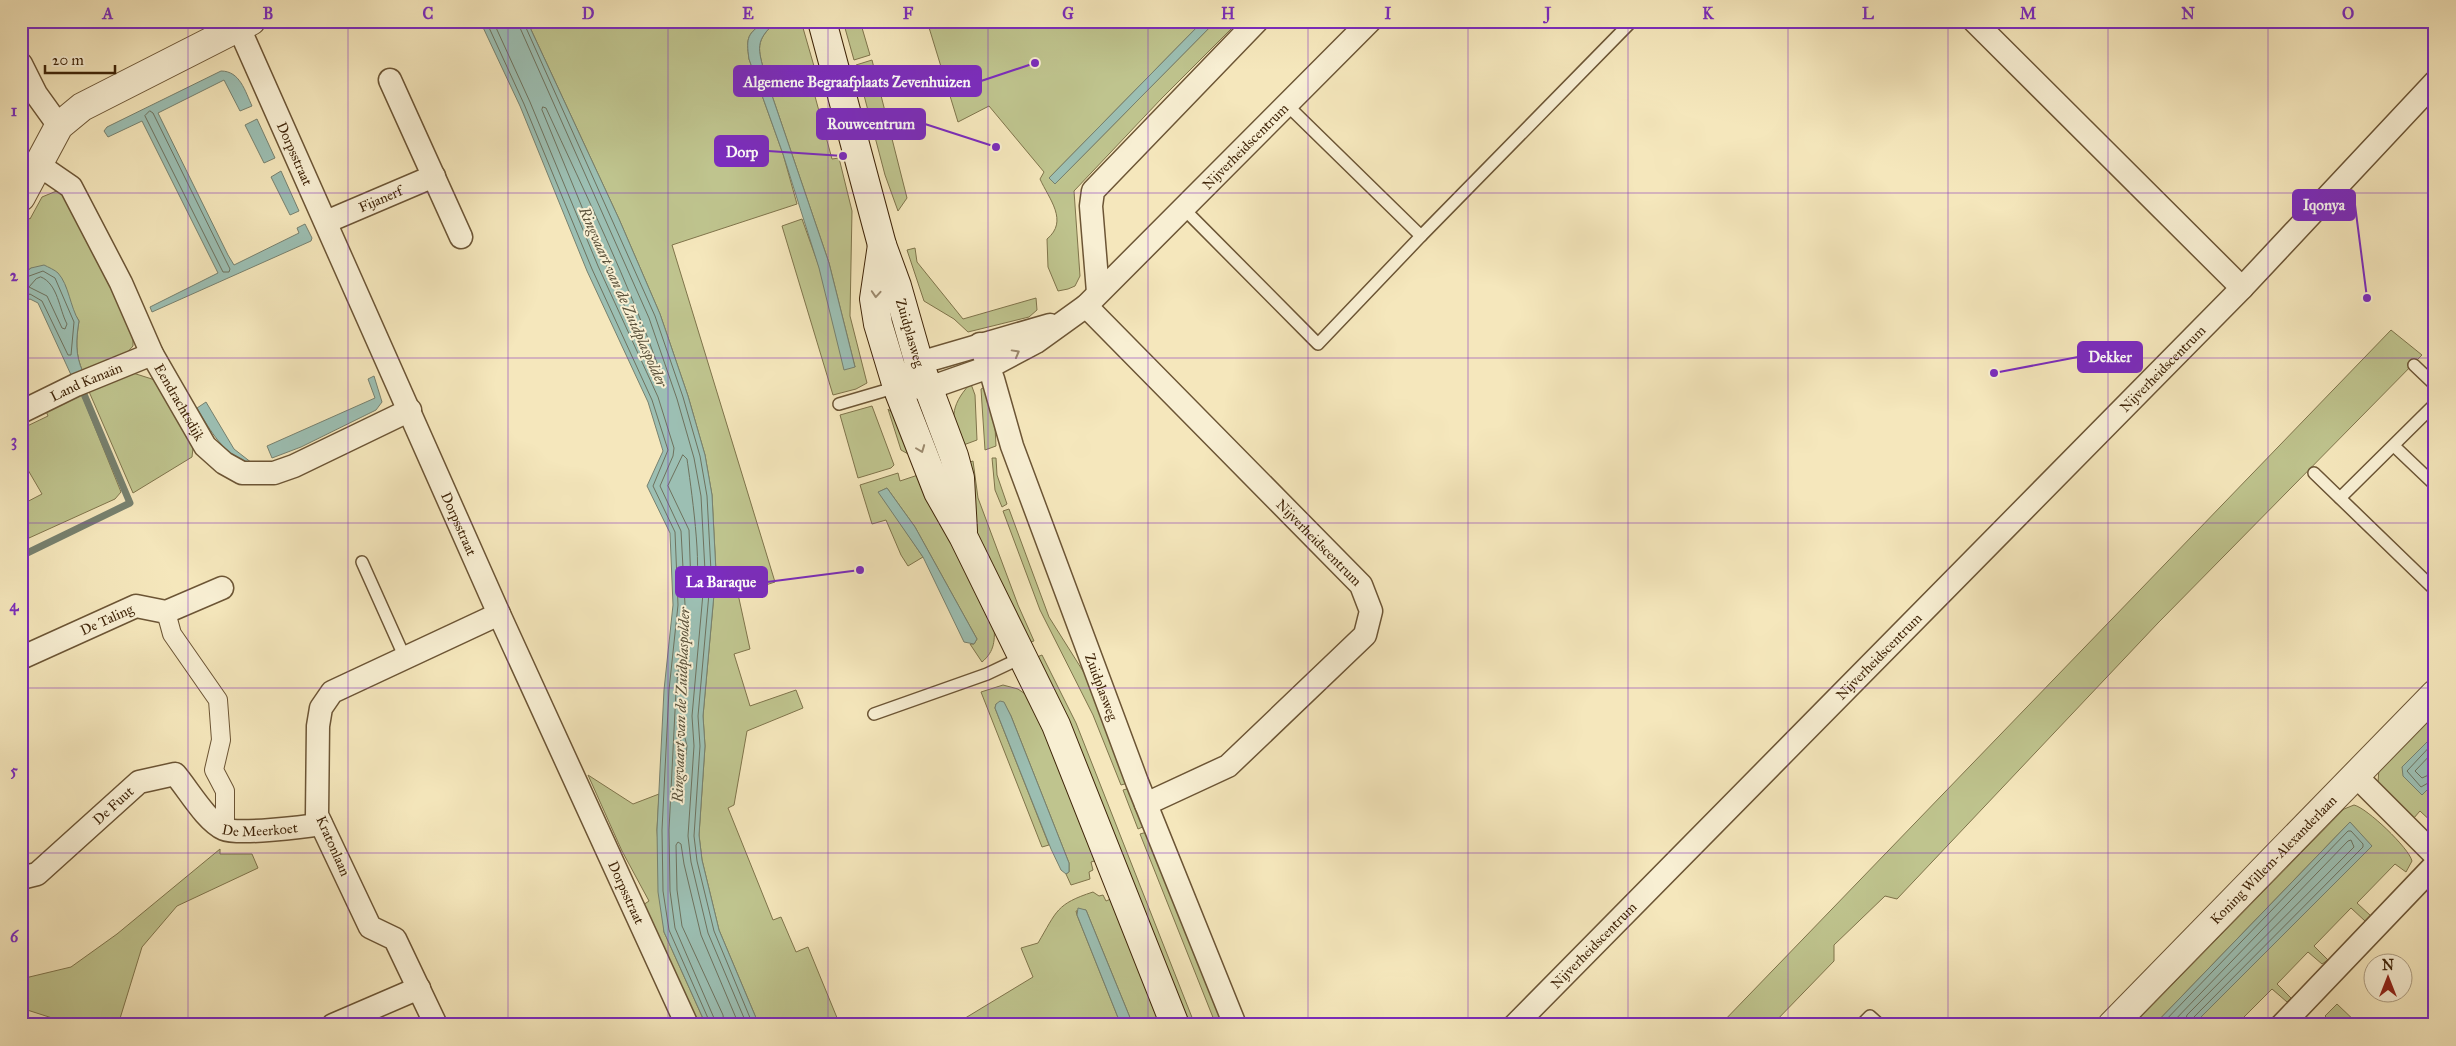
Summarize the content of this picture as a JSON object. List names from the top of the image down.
{
  "streets": {
    "main road": ["Zuidplasweg", "Koning Willem-Alexanderlaan"],
    "street": [
      "Nijverheidscentrum",
      "Dorpsstraat",
      "Fijanerf",
      "Land Kanaän",
      "Eendrachtsdijk",
      "De Taling",
      "De Fuut",
      "De Meerkoet",
      "Kratonlaan"
    ]
  },
  "crossings": [
    ["Nijverheidscentrum", "Zuidplasweg"],
    ["Dorpsstraat", "Fijanerf"],
    ["Dorpsstraat", "Eendrachtsdijk"],
    ["Dorpsstraat", "Kratonlaan"],
    ["Land Kanaän", "Eendrachtsdijk"],
    ["De Taling", "De Meerkoet"],
    ["De Fuut", "De Meerkoet"],
    ["De Meerkoet", "Kratonlaan"]
  ],
  "water": ["Ringvaart van de Zuidplaspolder"],
  "places": [
    "Algemene Begraafplaats Zevenhuizen",
    "Rouwcentrum",
    "Dorp",
    "Iqonya",
    "Dekker",
    "La Baraque"
  ],
  "scale_bar": "20 m",
  "north": "top",
  "grid": {
    "columns": [
      "A",
      "B",
      "C",
      "D",
      "E",
      "F",
      "G",
      "H",
      "I",
      "J",
      "K",
      "L",
      "M",
      "N",
      "O"
    ],
    "rows": [
      "1",
      "2",
      "3",
      "4",
      "5",
      "6"
    ]
  }
}
